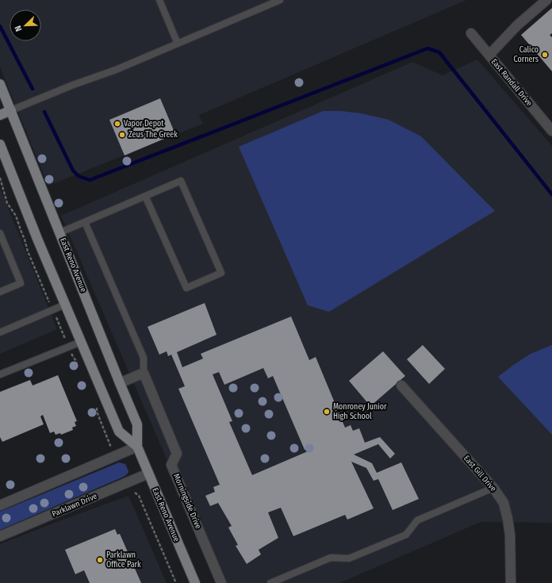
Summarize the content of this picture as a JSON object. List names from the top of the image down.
{
  "streets": {
    "main road": ["East Reno Avenue"],
    "street": [
      "East Randall Drive",
      "East Gill Drive",
      "Morningside Drive",
      "Parklawn Drive"
    ]
  },
  "crossings": [
    ["East Reno Avenue", "Parklawn Drive"]
  ],
  "places": [
    "Calico Corners",
    "Vapor Depot",
    "Zeus The Greek",
    "Monroney Junior High School",
    "Parklawn Office Park"
  ],
  "north": "bottom left"
}
